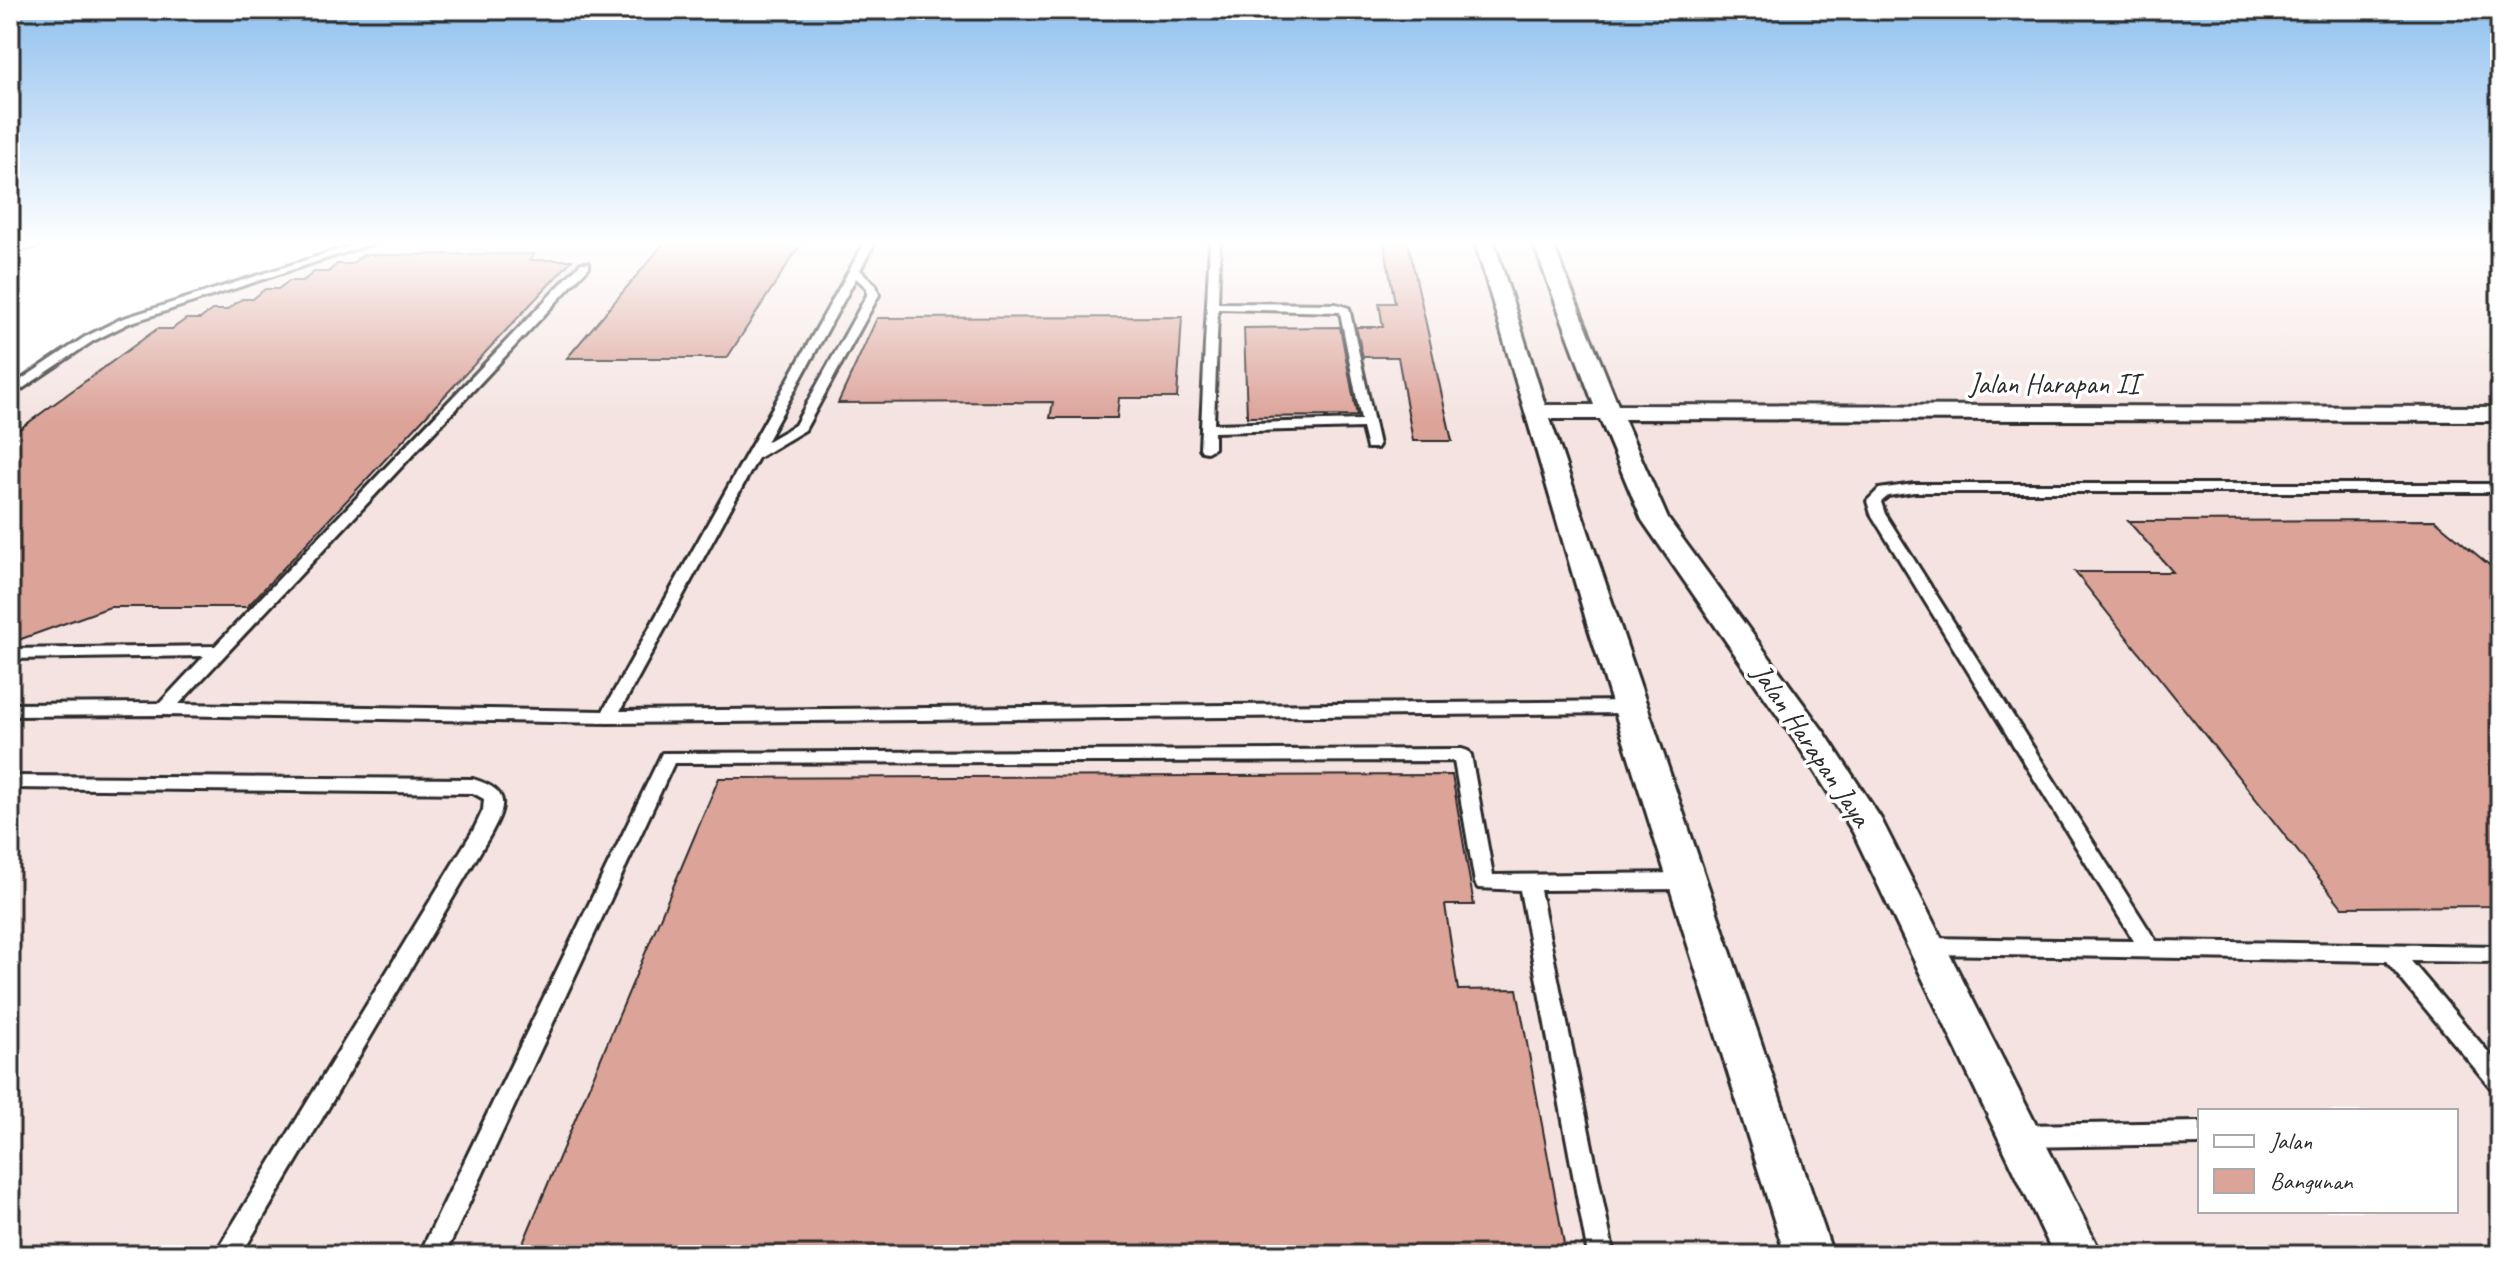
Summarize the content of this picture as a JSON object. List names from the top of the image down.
{
  "streets": {
    "street": ["Jalan Harapan II", "Jalan Harapan Jaya"]
  },
  "crossings": [
    ["Jalan Harapan II", "Jalan Harapan Jaya"]
  ],
  "legend": ["Jalan", "Bangunan"]
}
